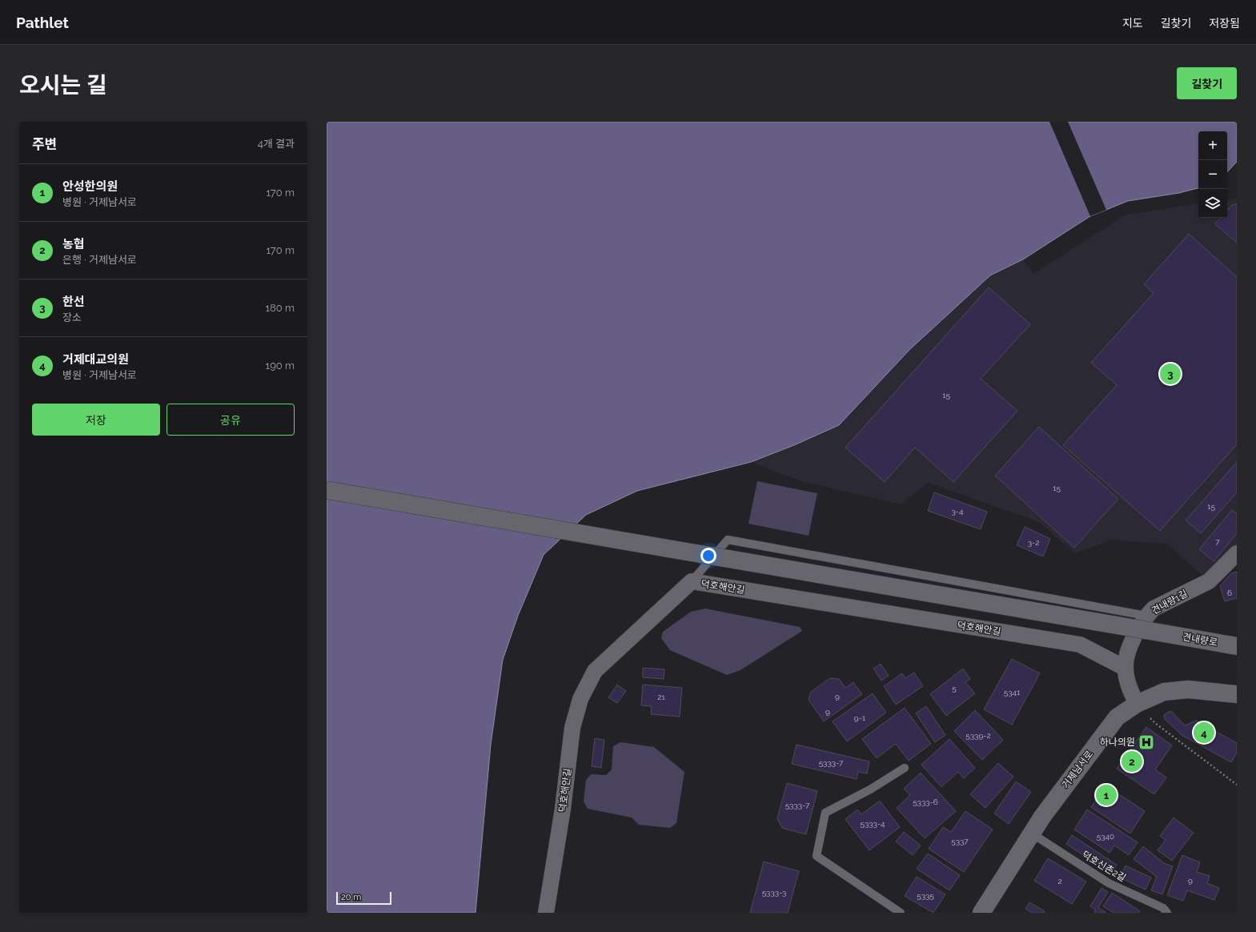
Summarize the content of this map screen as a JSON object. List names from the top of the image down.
{
  "streets": {
    "street": [
      "덕호해안길",
      "견내량1길",
      "견내량로",
      "거제남서로"
    ],
    "lane": ["덕호신촌2길"]
  },
  "crossings": [
    ["덕호해안길", "견내량1길"],
    ["견내량1길", "거제남서로"],
    ["거제남서로", "덕호신촌2길"]
  ],
  "places": {
    "hospital": ["하나의원"]
  },
  "house_numbers": [
    "15",
    "15",
    "15",
    "3-4",
    "7",
    "3-2",
    "6",
    "5",
    "5341",
    "9",
    "21",
    "9",
    "9-1",
    "5339-2",
    "5333-7",
    "5333-6",
    "5333-7",
    "5333-4",
    "5340",
    "5337",
    "9",
    "2",
    "5333-3",
    "5335"
  ],
  "scale_bar": "20 m",
  "page": {
    "header": "Pathlet",
    "nav": ["지도", "길찾기", "저장됨"],
    "title": "오시는 길",
    "buttons": [
      "길찾기",
      ["저장", "공유"]
    ],
    "heading": ["주변", "4개 결과"],
    "map_buttons": ["+", "−"],
    "list": [
      {
        "mark": "1",
        "name": "안성한의원",
        "note": "병원 · 거제남서로",
        "value": "170 m"
      },
      {
        "mark": "2",
        "name": "농협",
        "note": "은행 · 거제남서로",
        "value": "170 m"
      },
      {
        "mark": "3",
        "name": "한선",
        "note": "장소",
        "value": "180 m"
      },
      {
        "mark": "4",
        "name": "거제대교의원",
        "note": "병원 · 거제남서로",
        "value": "190 m"
      }
    ],
    "pins": [
      "3",
      "4",
      "2",
      "1"
    ],
    "scale": "20 m"
  }
}
